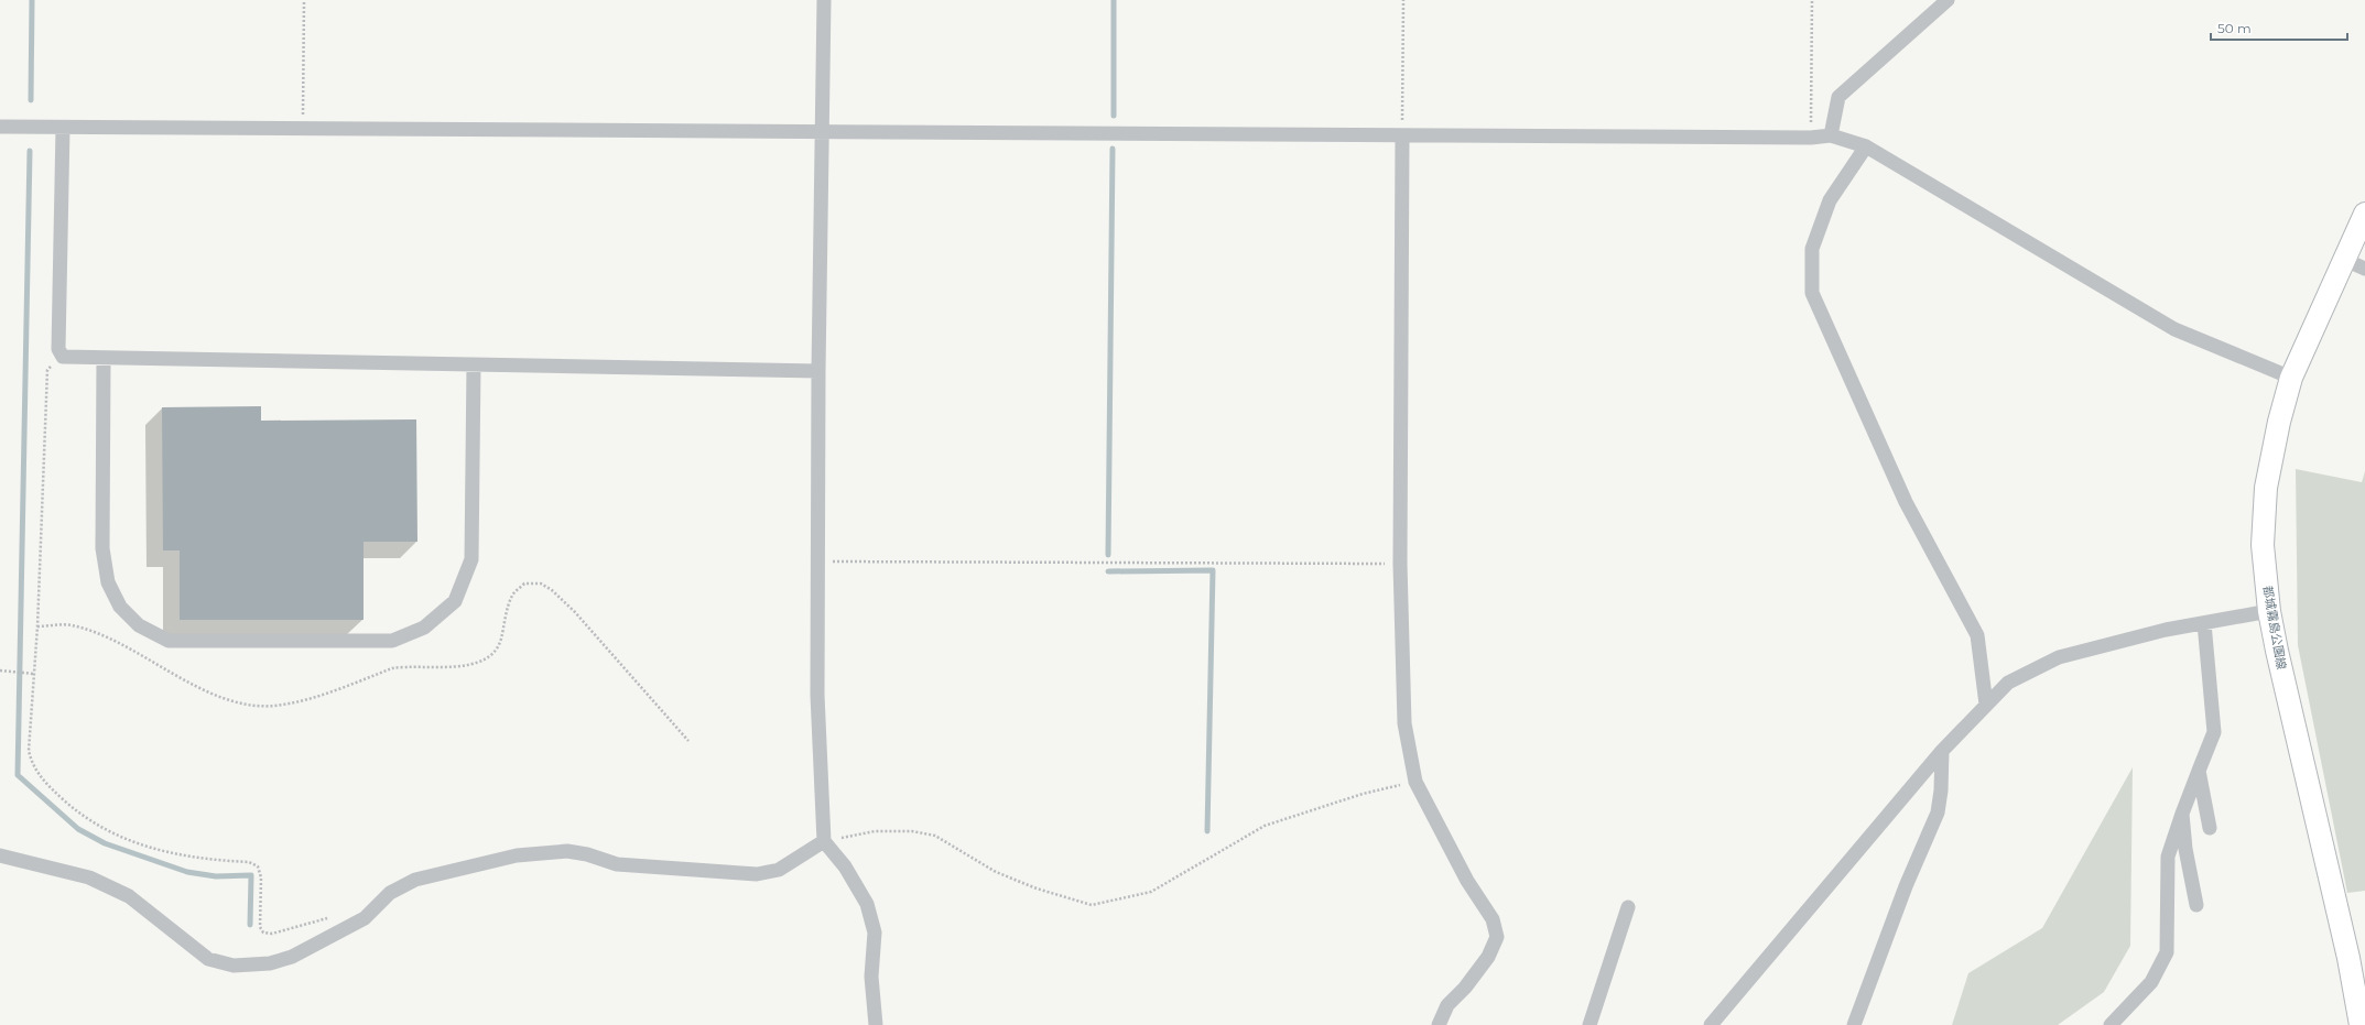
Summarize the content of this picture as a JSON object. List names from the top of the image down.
{
  "streets": {
    "main road": ["都城霧島公園線"]
  },
  "scale_bar": "50 m"
}
